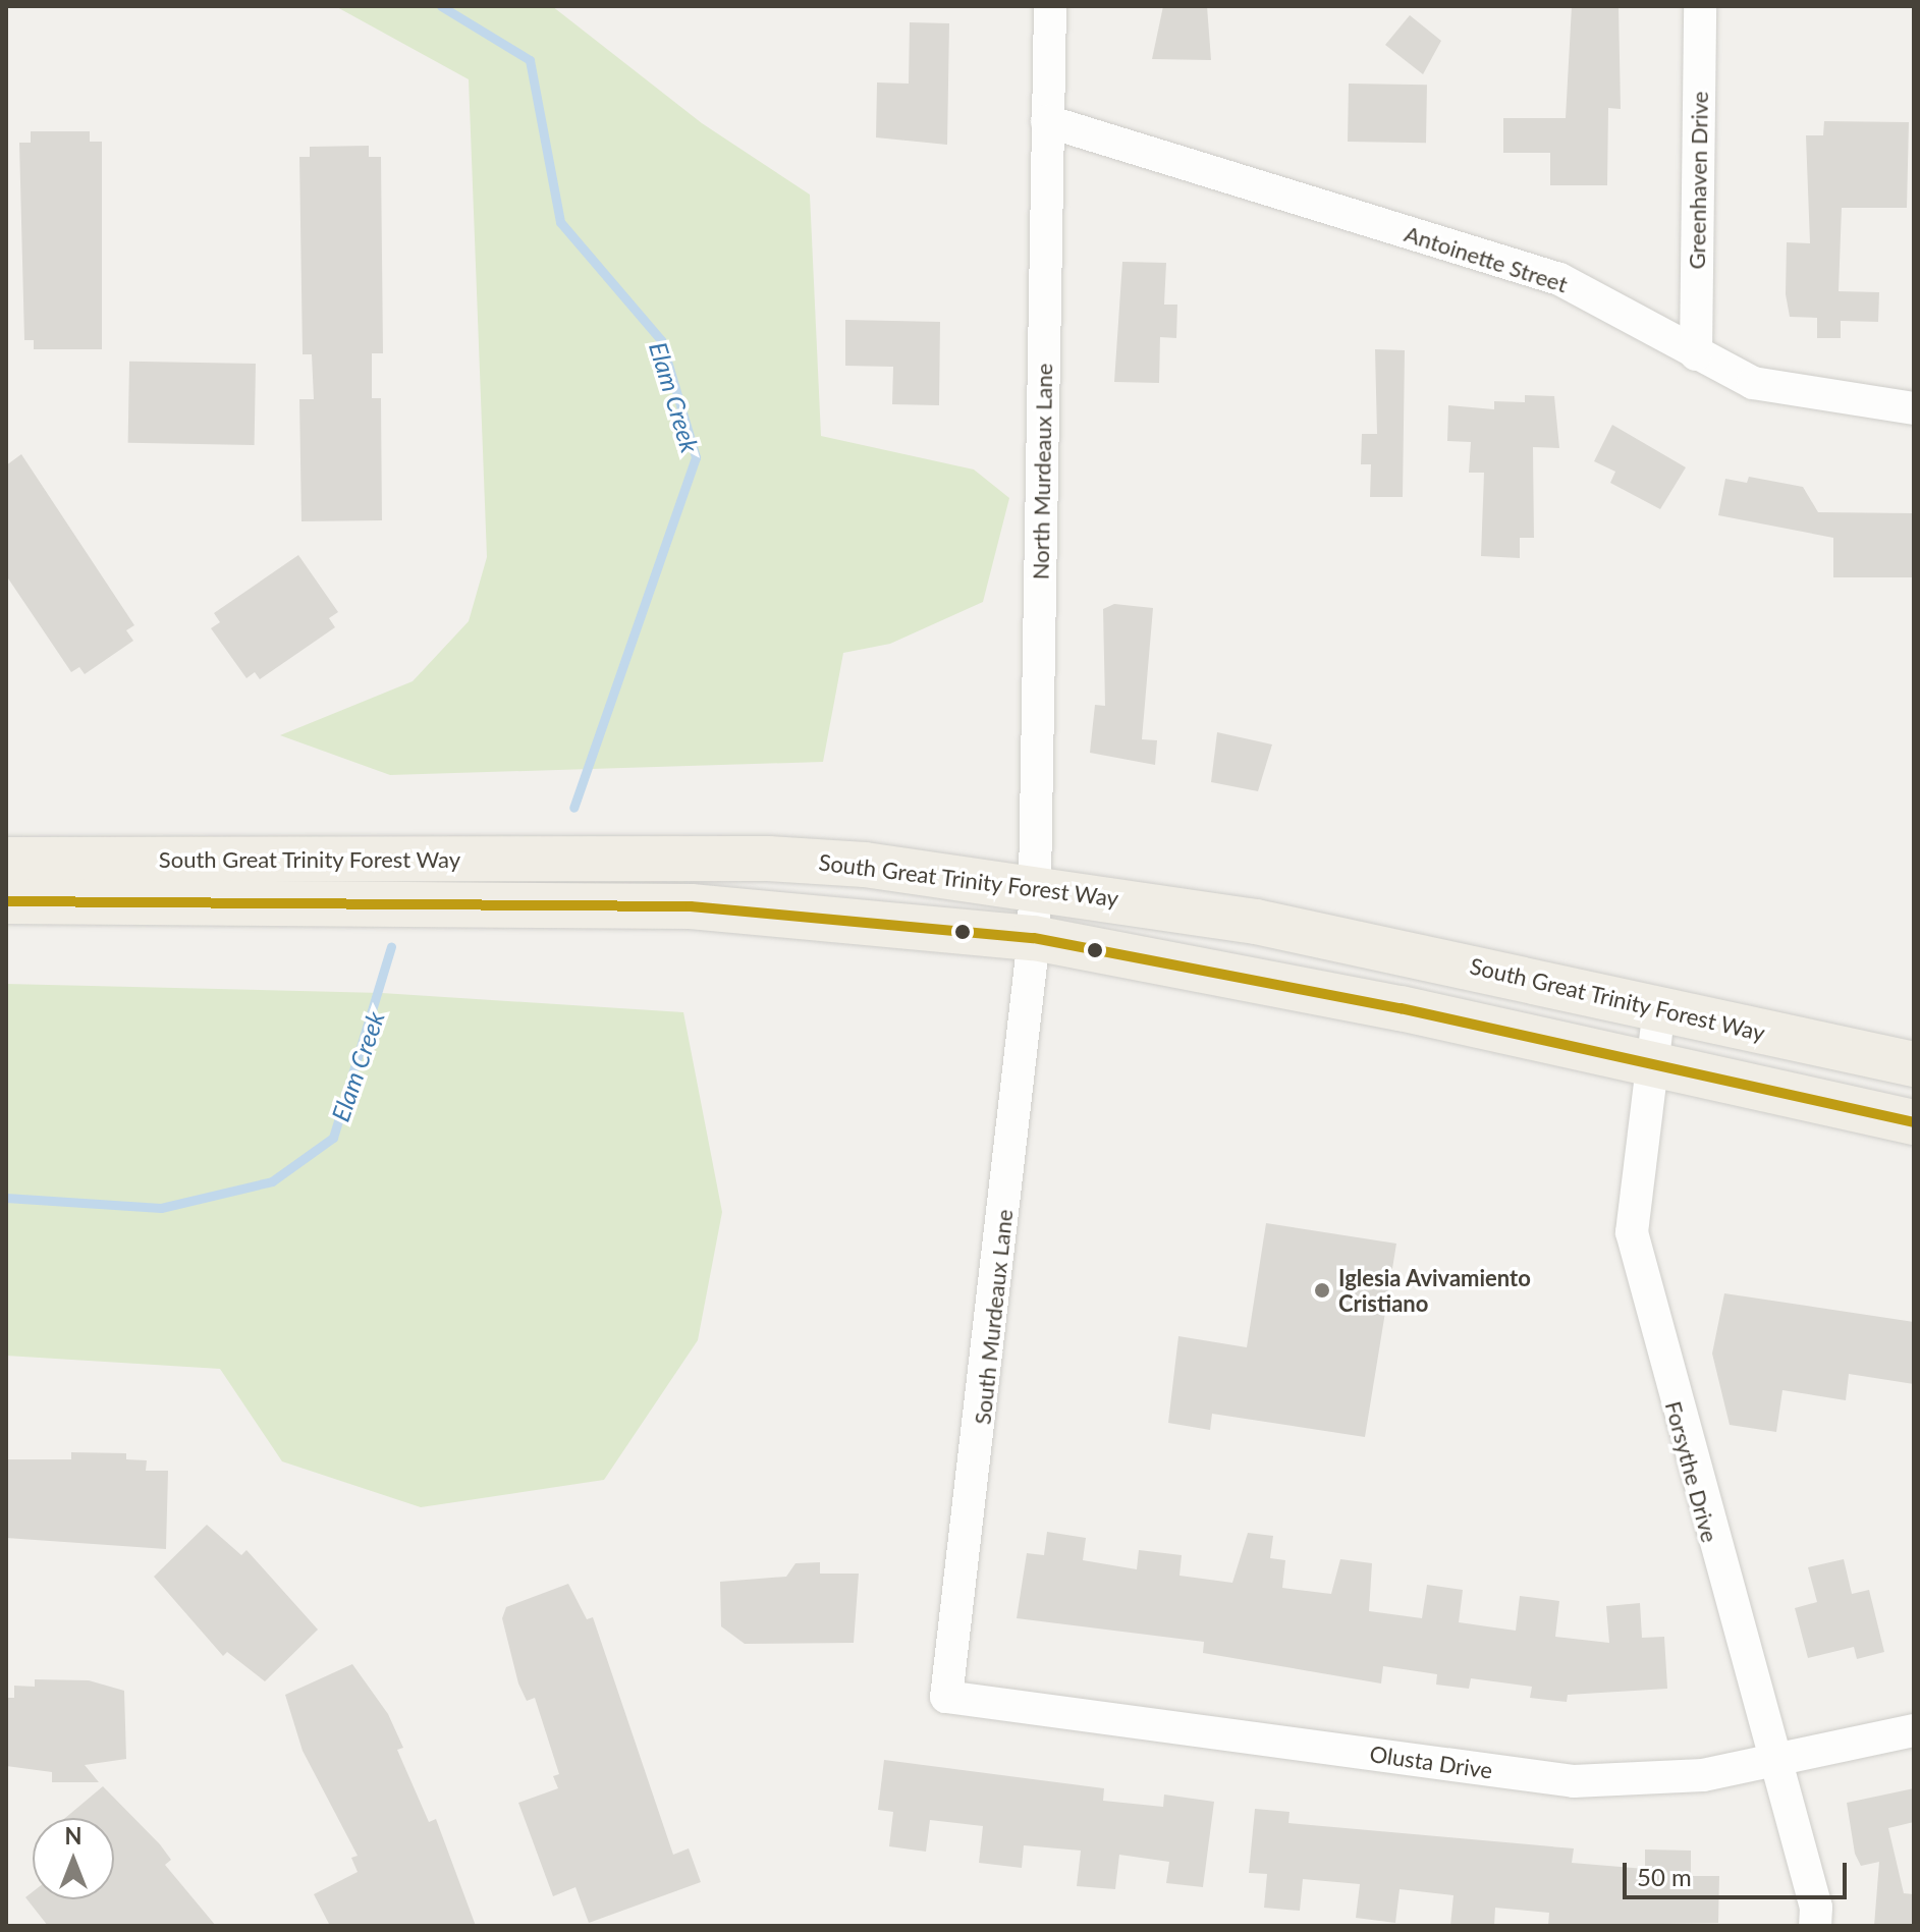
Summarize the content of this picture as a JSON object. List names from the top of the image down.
{
  "streets": {
    "main road": ["South Great Trinity Forest Way"],
    "street": [
      "Greenhaven Drive",
      "Antoinette Street",
      "North Murdeaux Lane",
      "South Murdeaux Lane",
      "Forsythe Drive",
      "Olusta Drive"
    ]
  },
  "crossings": [
    ["Greenhaven Drive", "Antoinette Street"],
    ["Antoinette Street", "North Murdeaux Lane"],
    ["North Murdeaux Lane", "South Great Trinity Forest Way"],
    ["North Murdeaux Lane", "South Murdeaux Lane"],
    ["South Great Trinity Forest Way", "South Murdeaux Lane"],
    ["South Great Trinity Forest Way", "Forsythe Drive"],
    ["South Murdeaux Lane", "Olusta Drive"],
    ["Forsythe Drive", "Olusta Drive"]
  ],
  "water": ["Elam Creek"],
  "places": ["Iglesia Avivamiento Cristiano"],
  "scale_bar": "50 m",
  "north": "top"
}
